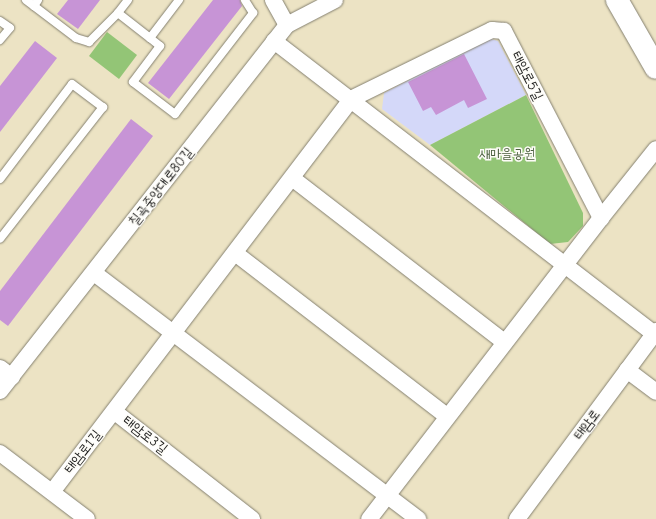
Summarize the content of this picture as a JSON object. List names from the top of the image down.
{
  "streets": {
    "street": [
      "태암로5길",
      "칠곡중앙대로80길",
      "태암로",
      "태암로3길",
      "태암로1길"
    ]
  },
  "crossings": [
    ["태암로5길", "태암로3길"],
    ["태암로3길", "태암로1길"]
  ],
  "parks": ["새마을공원"]
}
